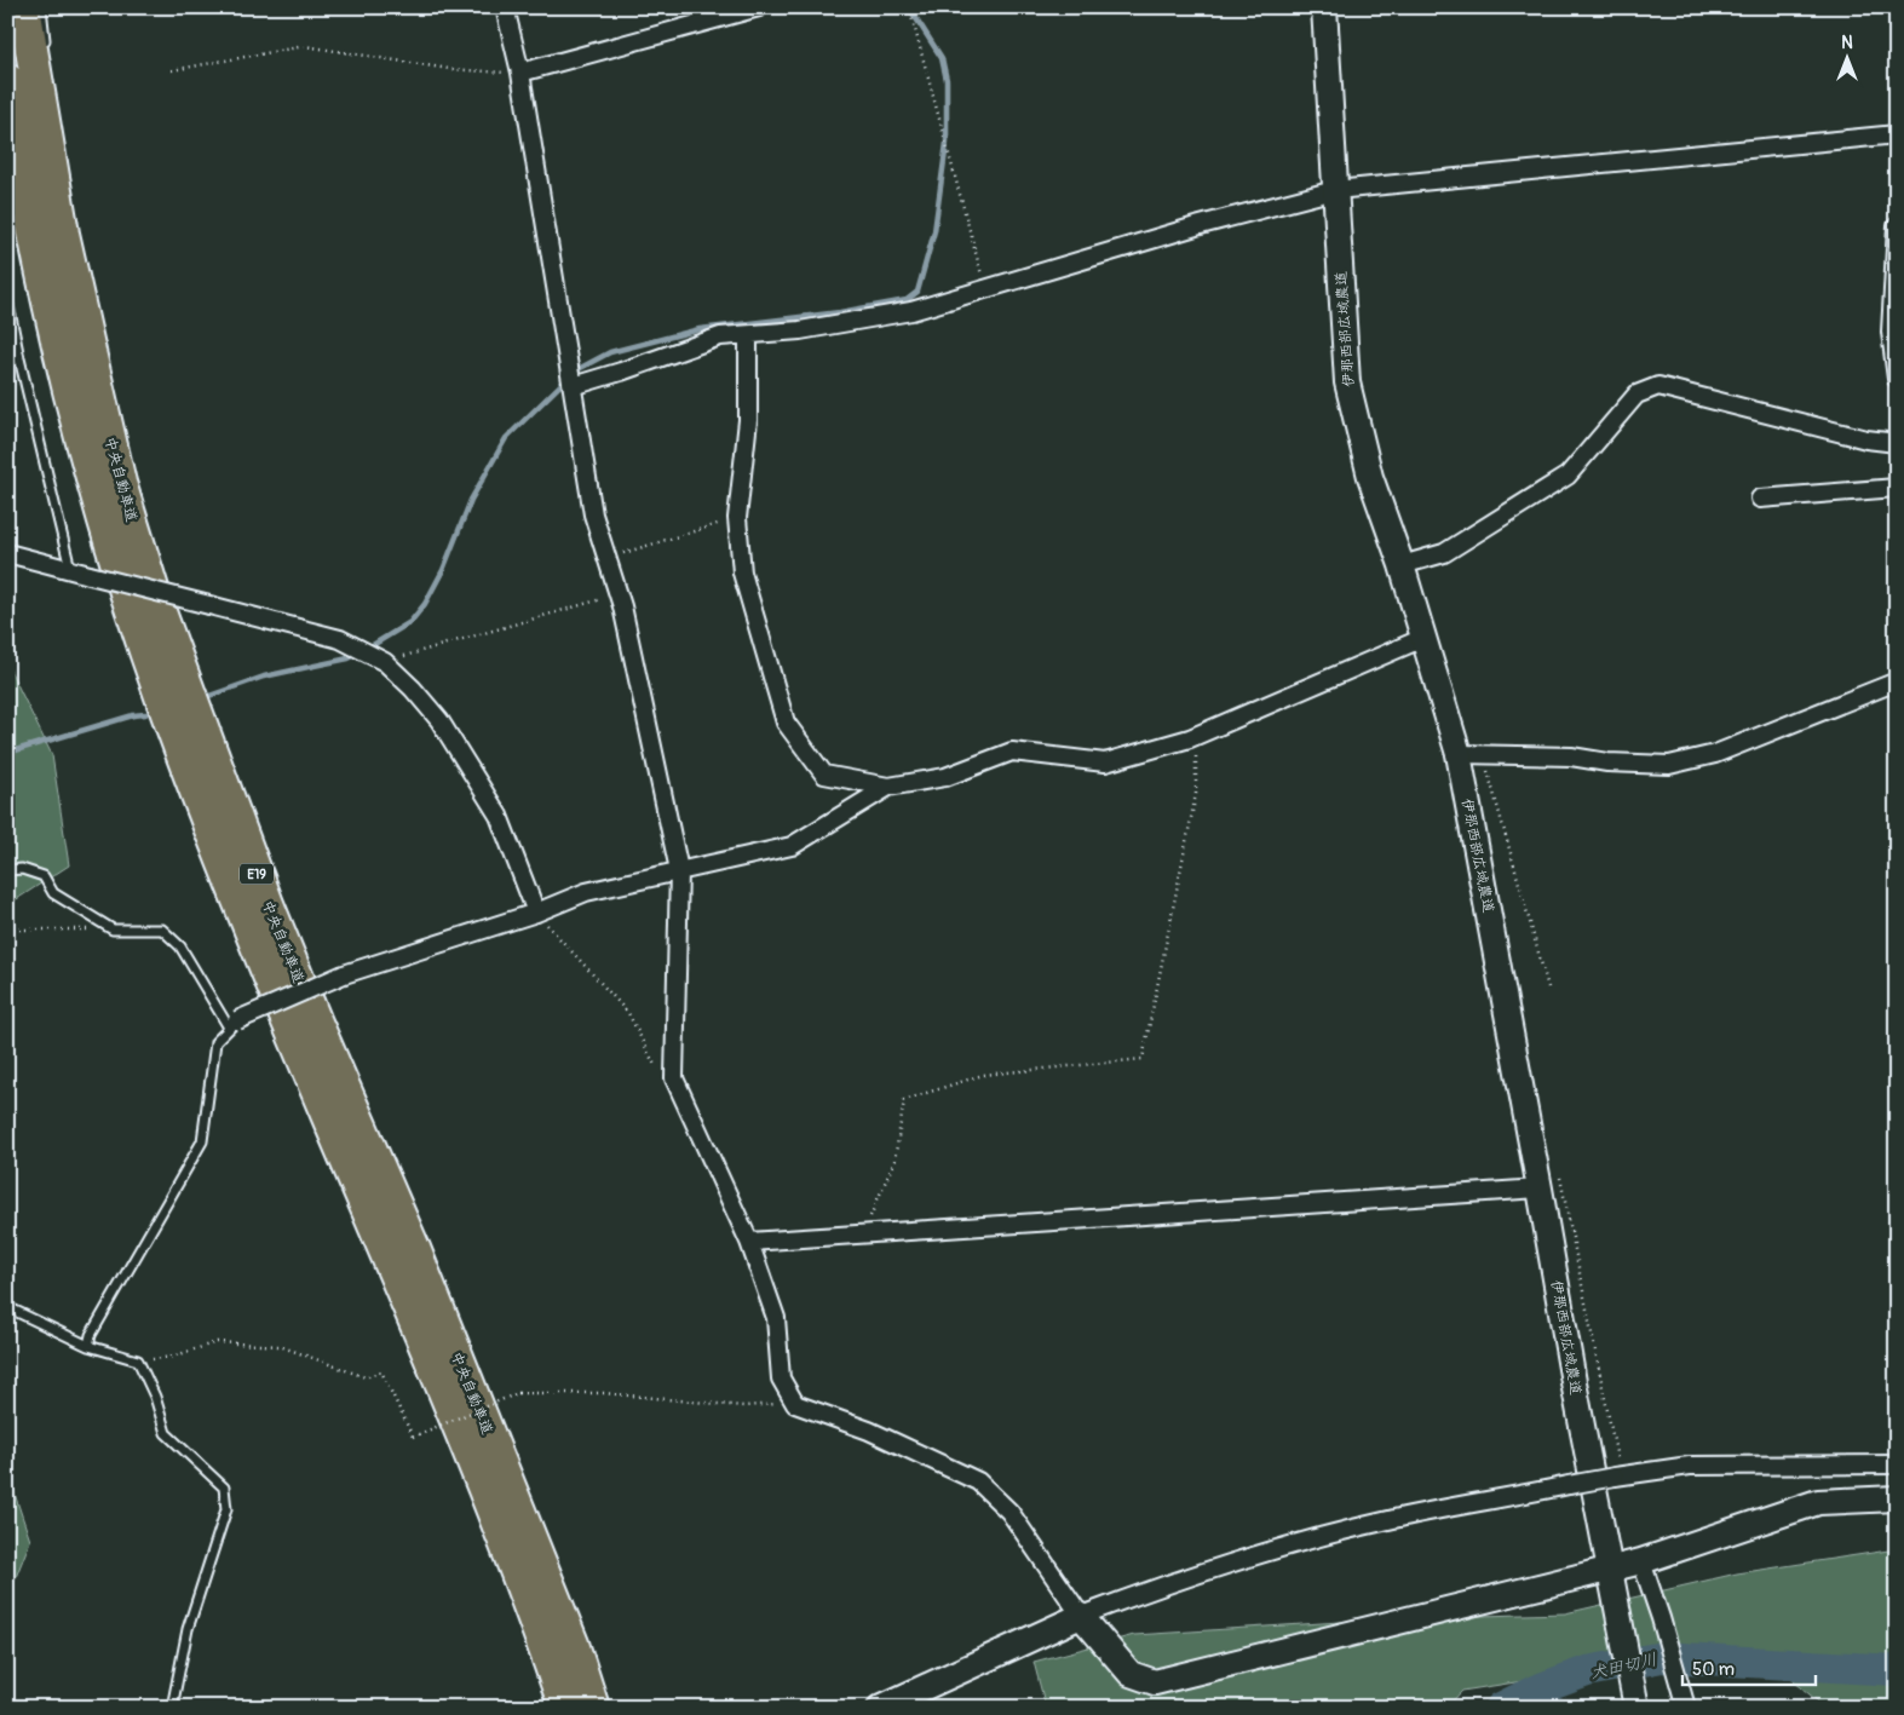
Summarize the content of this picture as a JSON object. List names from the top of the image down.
{
  "streets": {
    "highway": ["中央自動車道", "E19"],
    "street": ["伊那西部広域農道"]
  },
  "water": ["犬田切川"],
  "scale_bar": "50 m",
  "north": "top"
}
